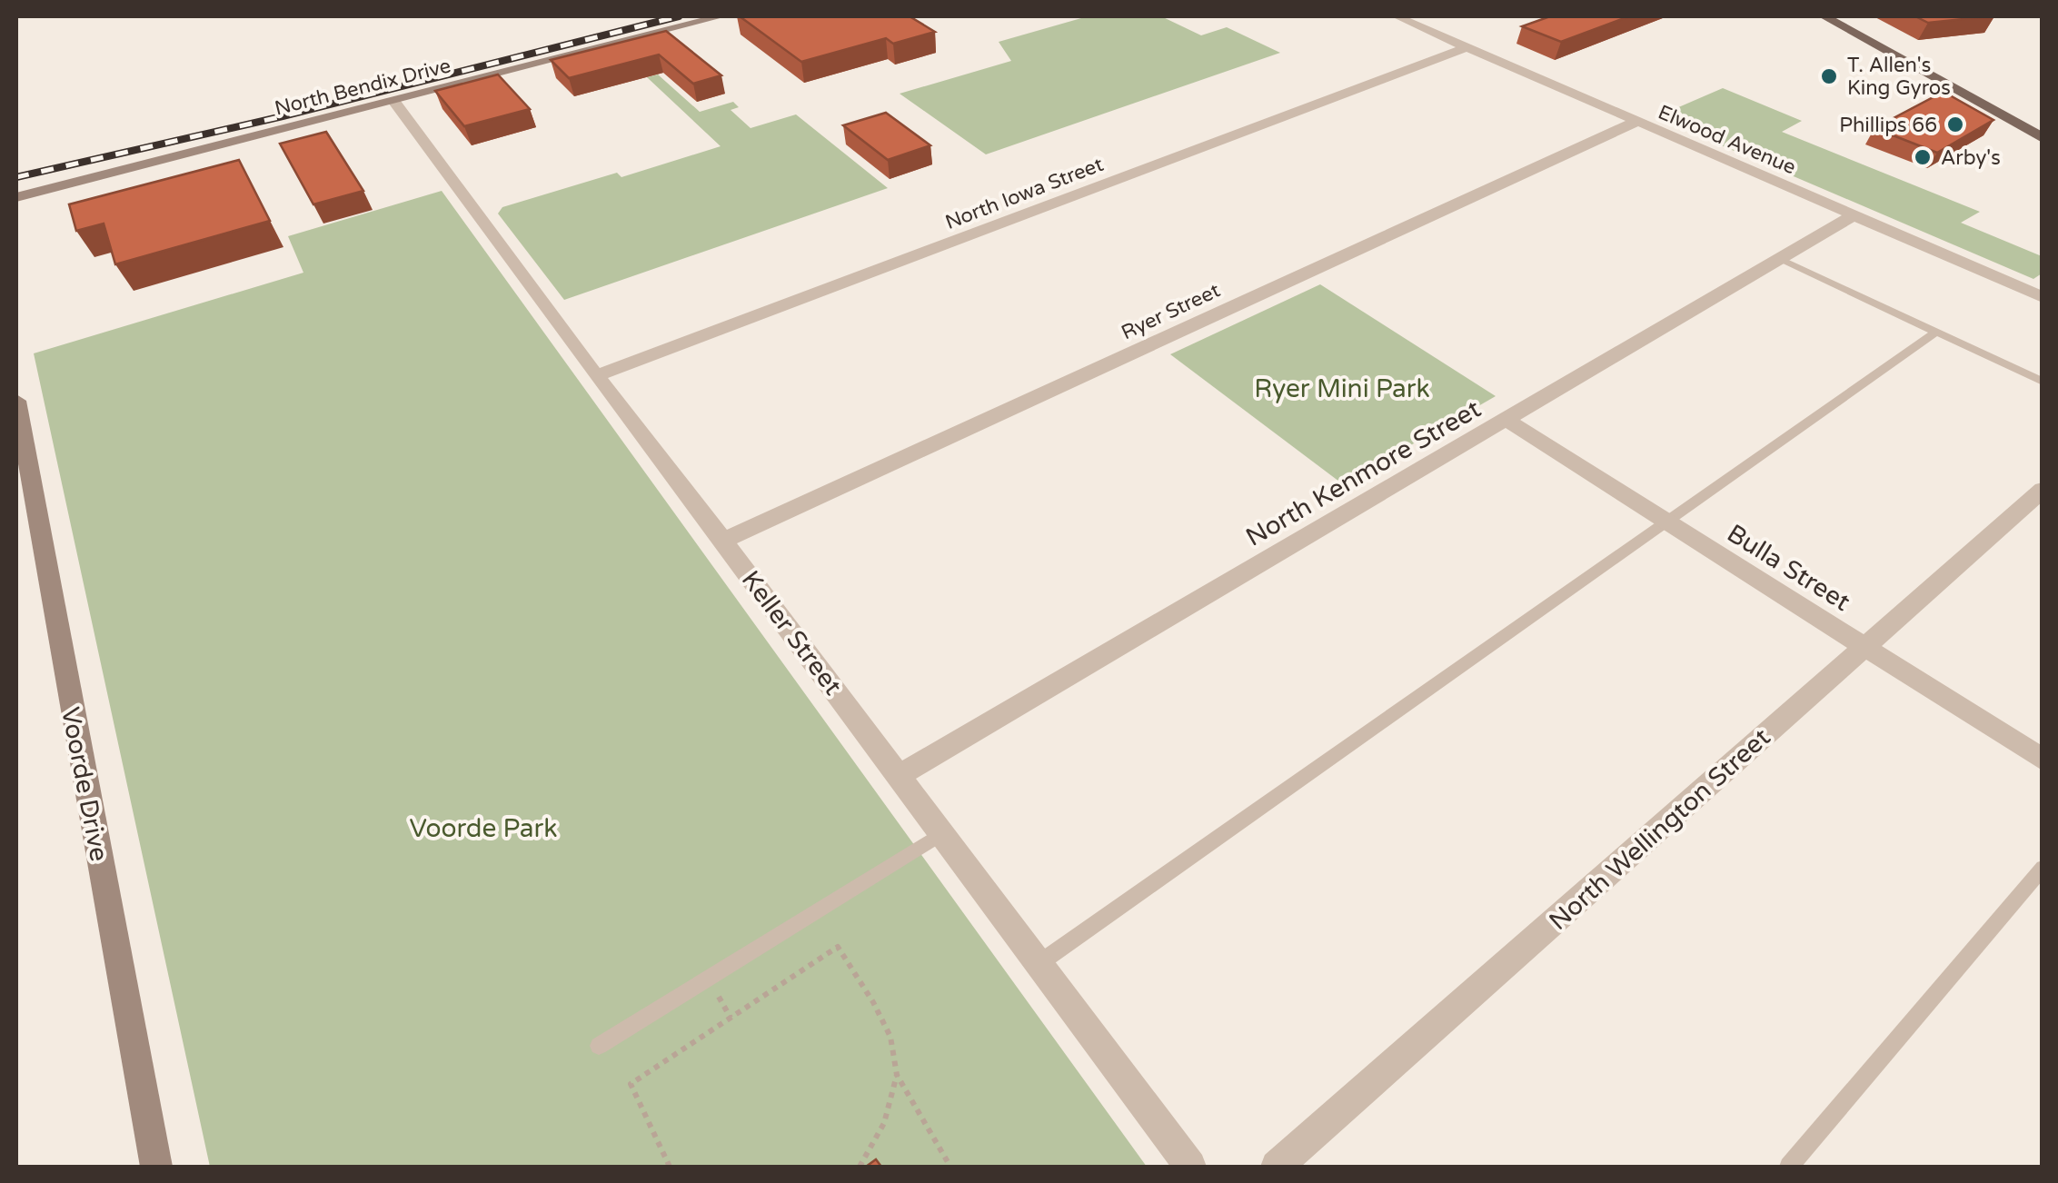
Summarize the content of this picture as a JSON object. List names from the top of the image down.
{
  "streets": {
    "street": [
      "North Bendix Drive",
      "Elwood Avenue",
      "North Iowa Street",
      "Ryer Street",
      "North Kenmore Street",
      "Bulla Street",
      "Keller Street",
      "Voorde Drive",
      "North Wellington Street"
    ]
  },
  "crossings": [
    ["North Bendix Drive", "Keller Street"],
    ["Elwood Avenue", "North Iowa Street"],
    ["Elwood Avenue", "Ryer Street"],
    ["Elwood Avenue", "North Kenmore Street"],
    ["North Iowa Street", "Keller Street"],
    ["Ryer Street", "Keller Street"],
    ["North Kenmore Street", "Bulla Street"],
    ["North Kenmore Street", "Keller Street"],
    ["Bulla Street", "North Wellington Street"]
  ],
  "parks": ["Ryer Mini Park", "Voorde Park"],
  "places": ["T. Allen's King Gyros", "Phillips 66", "Arby's"]
}
